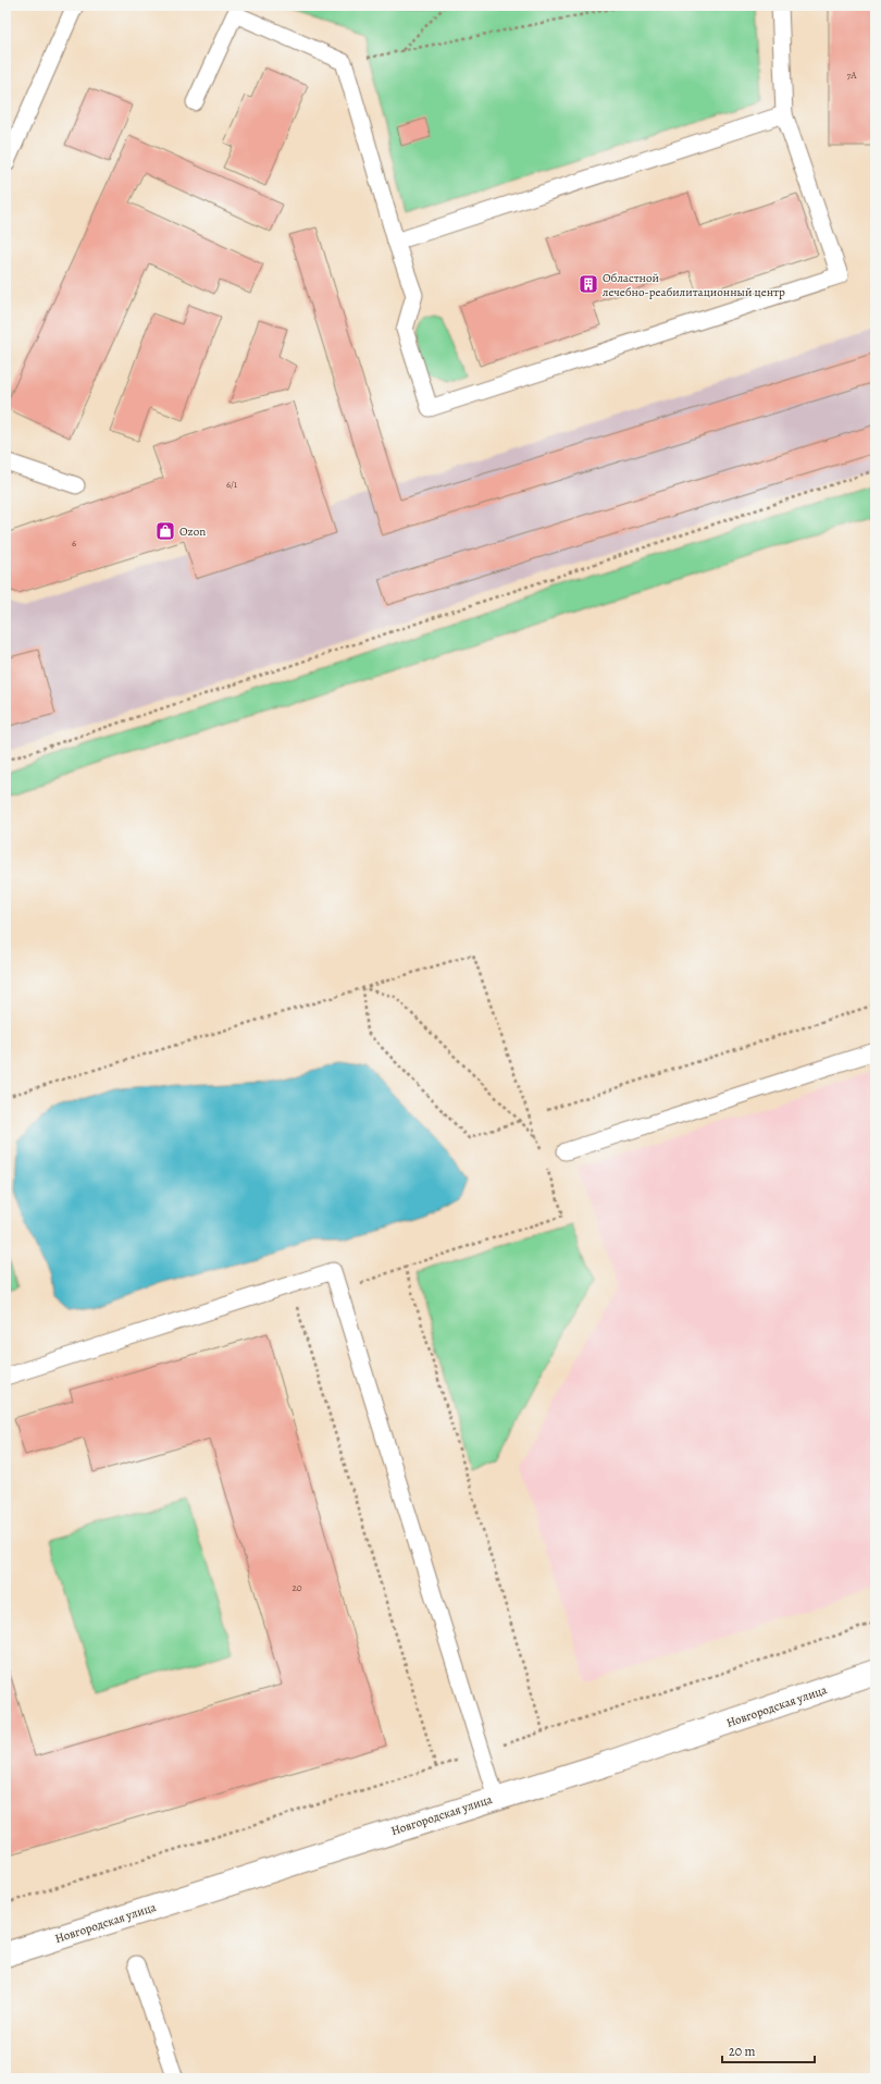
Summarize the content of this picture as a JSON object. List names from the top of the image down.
{
  "streets": {
    "street": ["Новгородская улица"]
  },
  "places": {
    "building": ["Областной лечебно-реабилитационный центр"],
    "shop": ["Ozon"]
  },
  "house_numbers": [
    "7А",
    "6/1",
    "6",
    "20"
  ],
  "scale_bar": "20 m"
}
